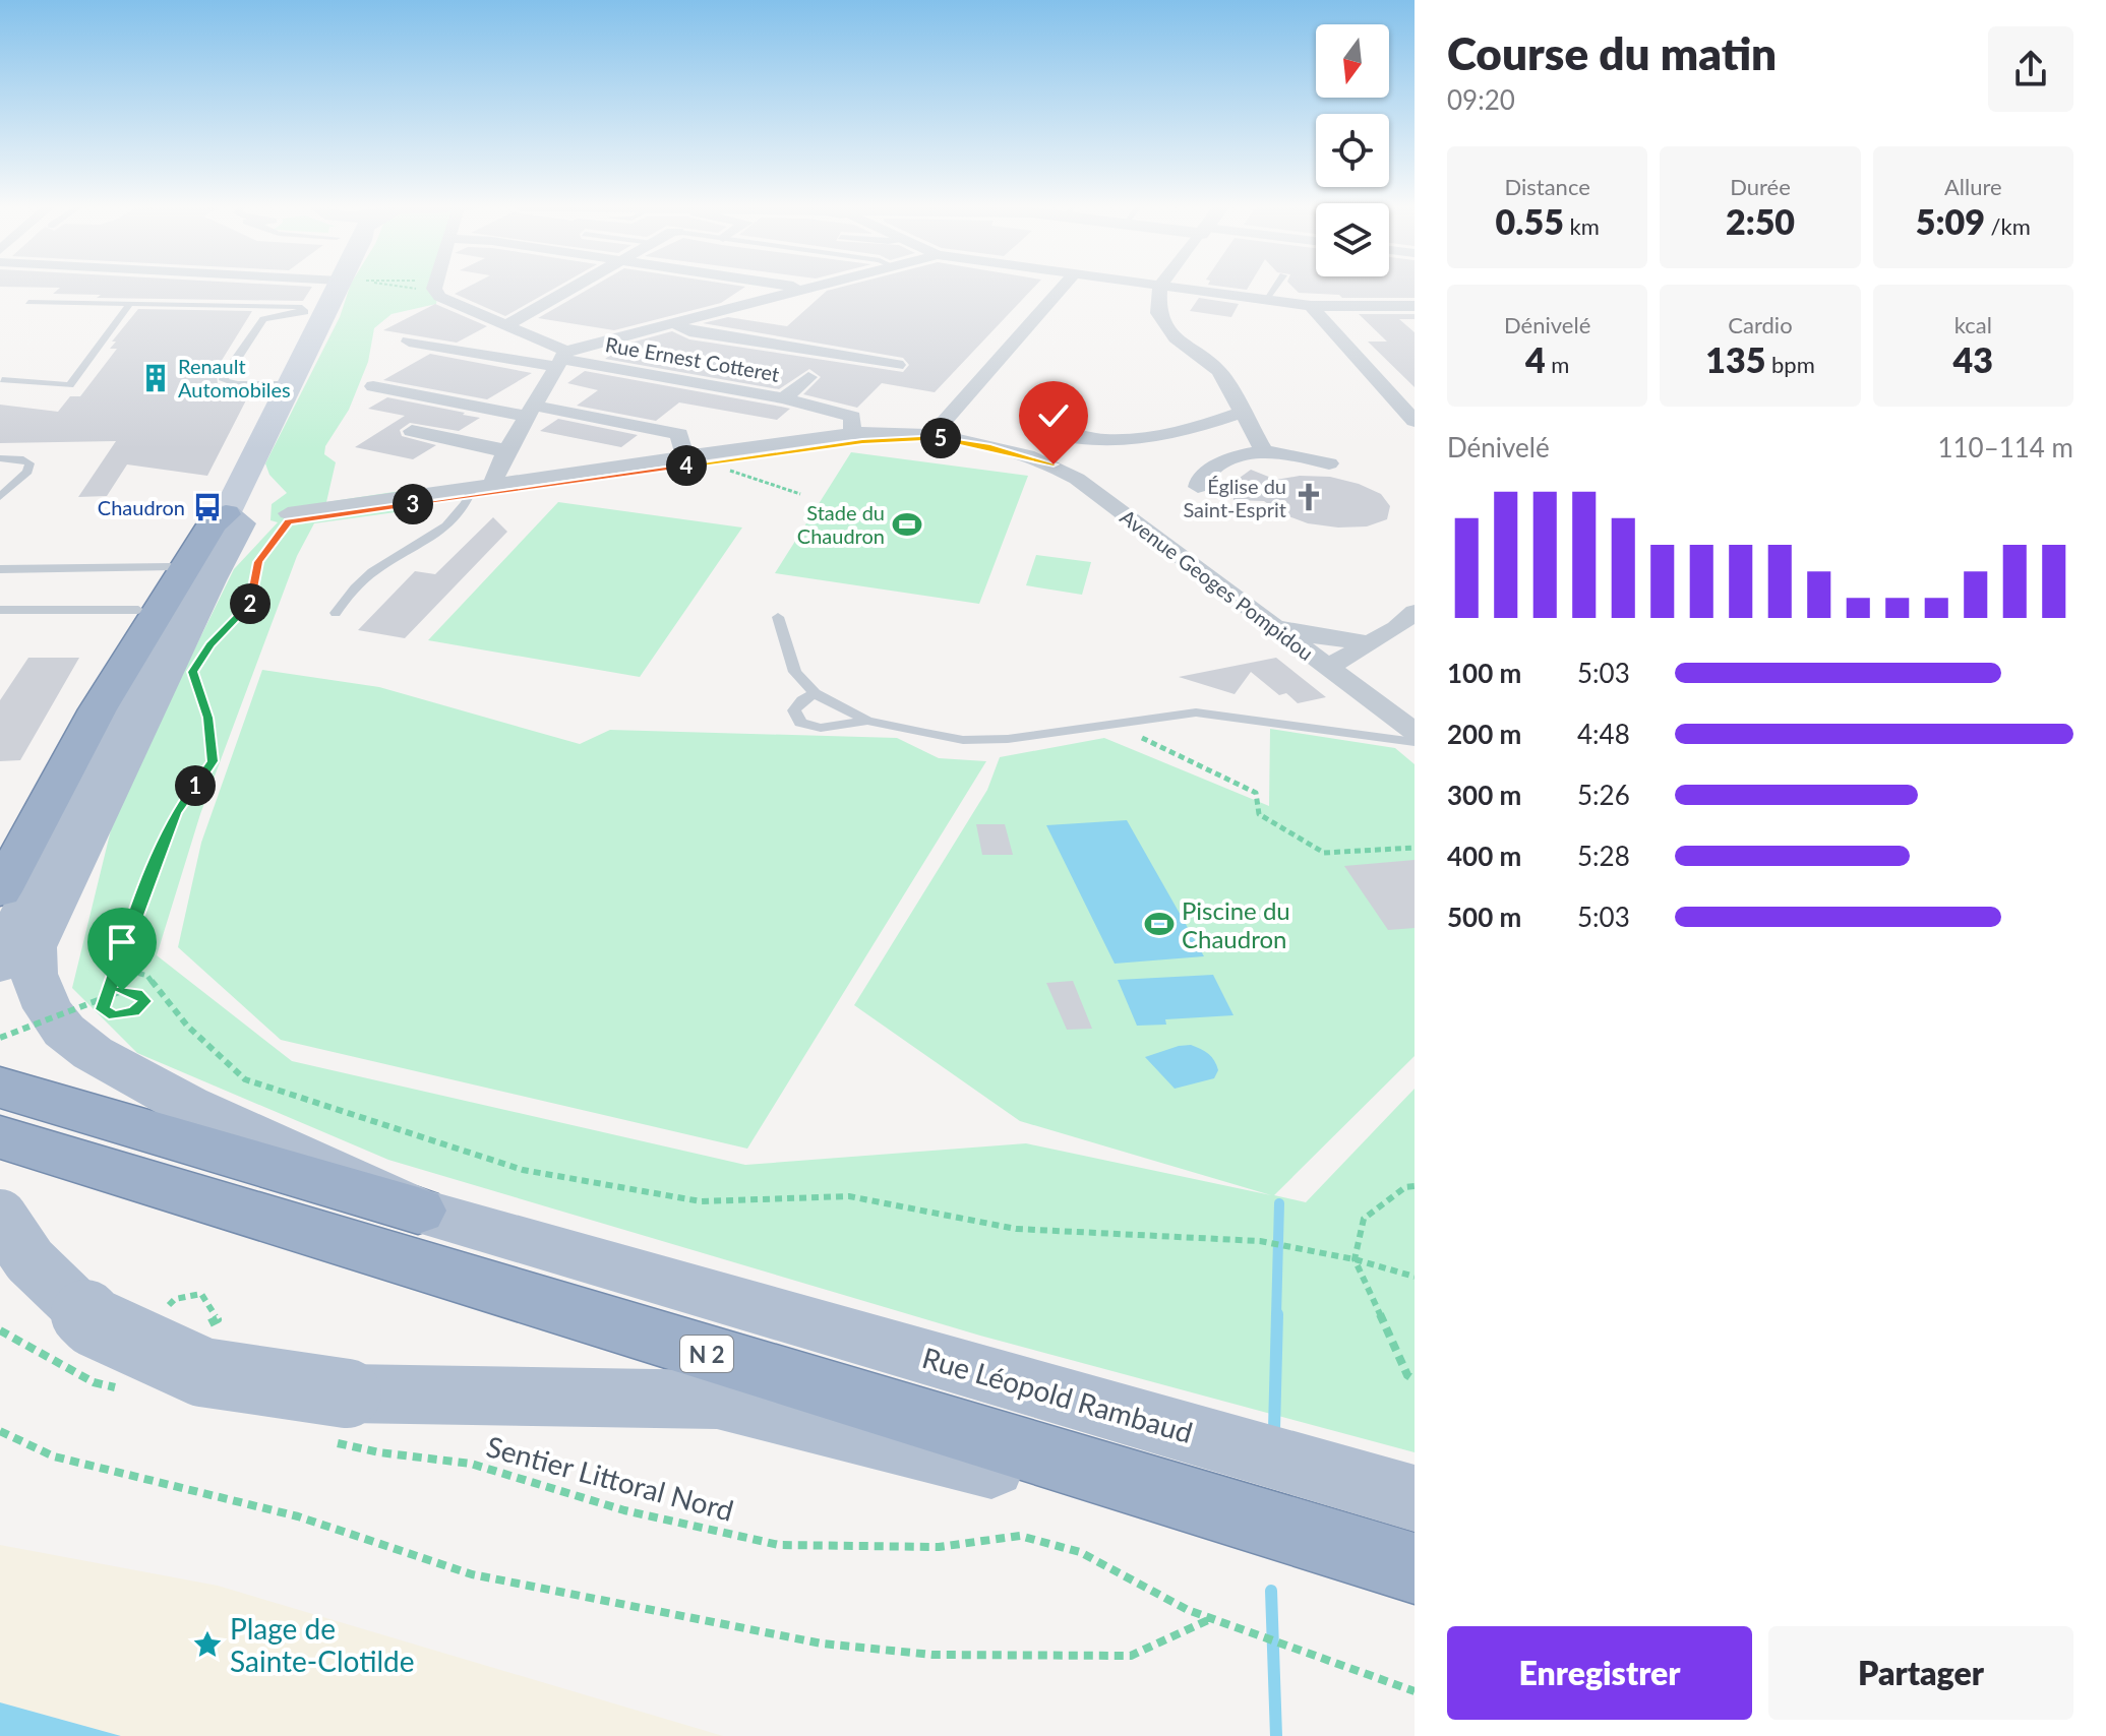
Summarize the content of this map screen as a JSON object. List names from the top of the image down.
{
  "streets": {
    "highway": ["N 2"],
    "main road": ["Rue Léopold Rambaud"],
    "street": ["Rue Ernest Cotteret", "Avenue Geoges Pompidou"],
    "path": ["Sentier Littoral Nord"]
  },
  "crossings": [
    ["N 2", "Rue Léopold Rambaud"]
  ],
  "places": {
    "building": ["Renault Automobiles"],
    "church": ["Église du Saint-Esprit"],
    "bus stop": ["Chaudron"],
    "sports": ["Stade du Chaudron", "Piscine du Chaudron"],
    "place": ["Plage de Sainte-Clotilde"]
  },
  "north": "bottom",
  "page": {
    "heading": ["Course du matin", "09:20"],
    "stats": [
      ["Distance", "0.55 km"],
      ["Durée", "2:50"],
      ["Allure", "5:09 /km"],
      ["Dénivelé", "4 m"],
      ["Cardio", "135 bpm"],
      ["kcal", "43"]
    ],
    "chart": ["Dénivelé", "110–114 m"],
    "pins": [
      "5",
      "4",
      "3",
      "2",
      "1"
    ],
    "list": [
      {
        "name": "100 m",
        "note": "5:03"
      },
      {
        "name": "200 m",
        "note": "4:48"
      },
      {
        "name": "300 m",
        "note": "5:26"
      },
      {
        "name": "400 m",
        "note": "5:28"
      },
      {
        "name": "500 m",
        "note": "5:03"
      }
    ],
    "buttons": ["Enregistrer", "Partager"]
  }
}
